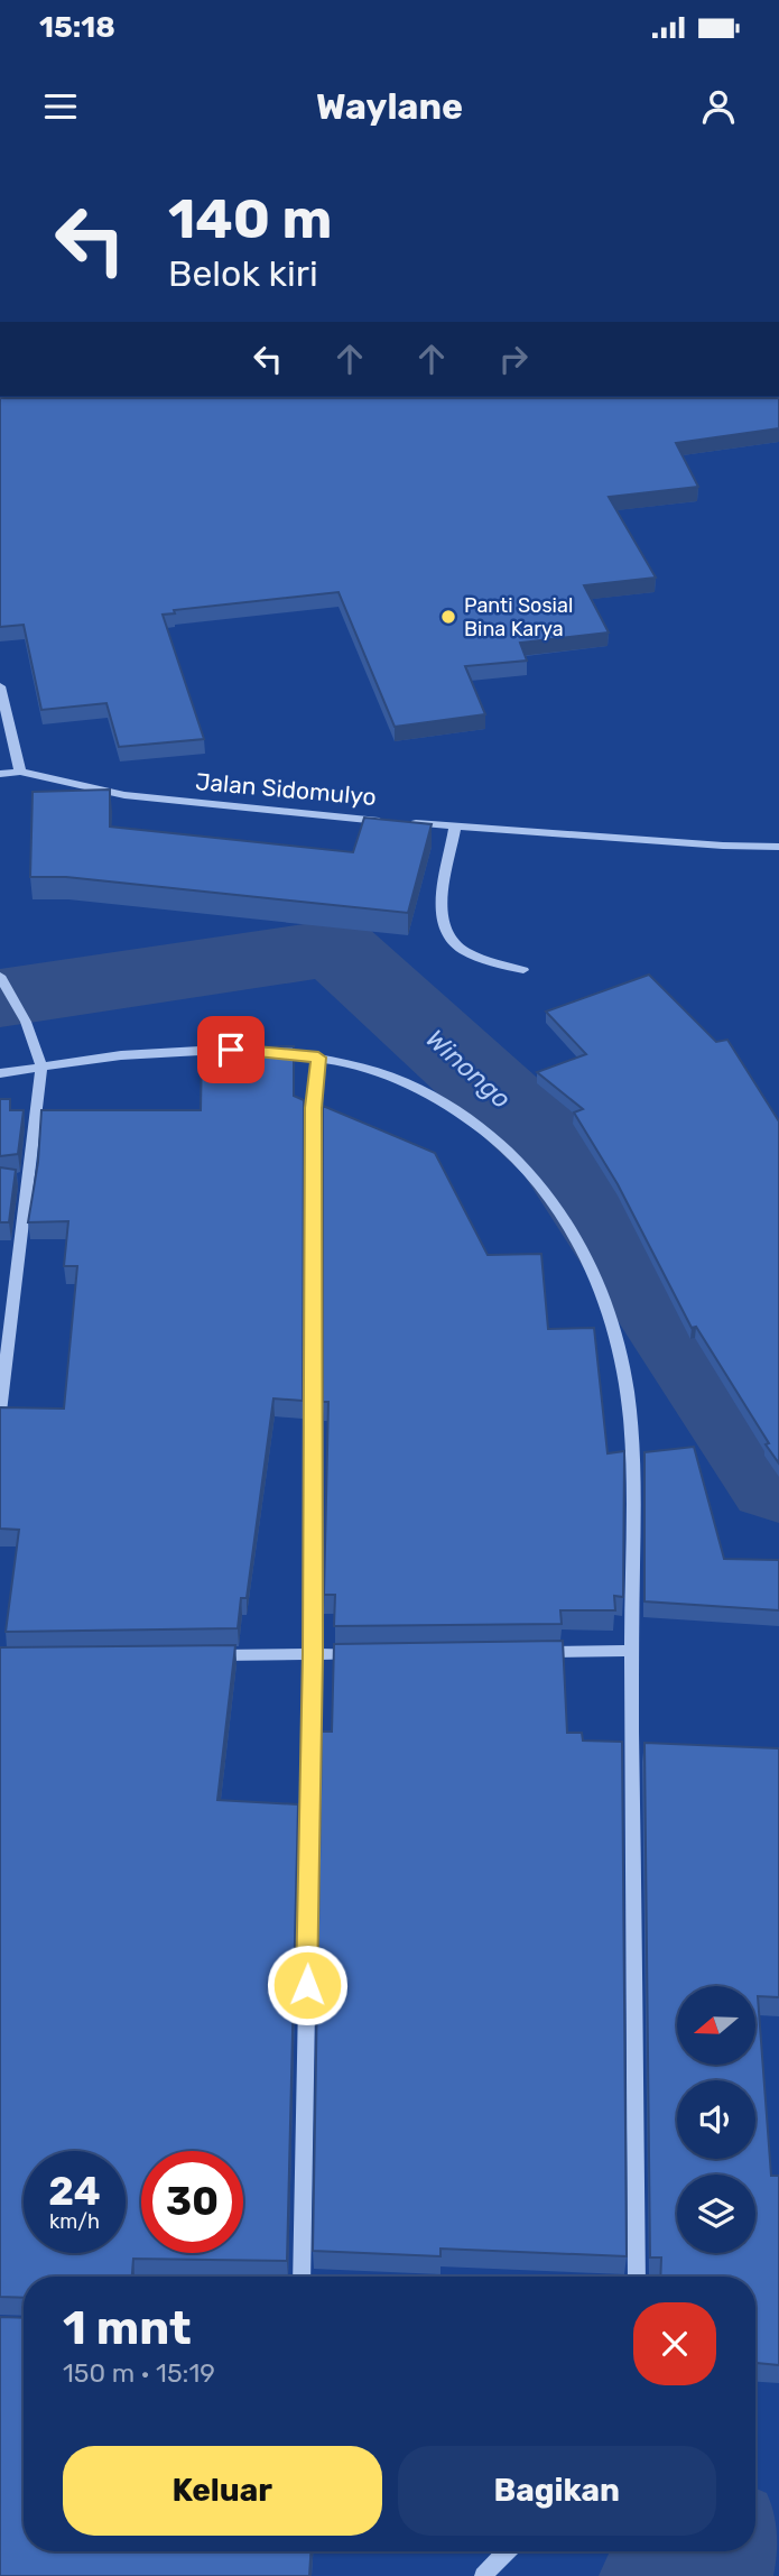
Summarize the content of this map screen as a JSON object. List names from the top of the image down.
{
  "streets": {
    "street": ["Jalan Sidomulyo"]
  },
  "water": ["Winongo"],
  "places": ["Panti Sosial Bina Karya"],
  "north": "left",
  "page": {
    "status": "15:18",
    "header": "Waylane",
    "turn": ["140 m", "Belok kiri"],
    "speed": "24 km/h",
    "limit": "30",
    "heading": ["1 mnt", "150 m · 15:19"],
    "buttons": ["Keluar", "Bagikan"]
  }
}
